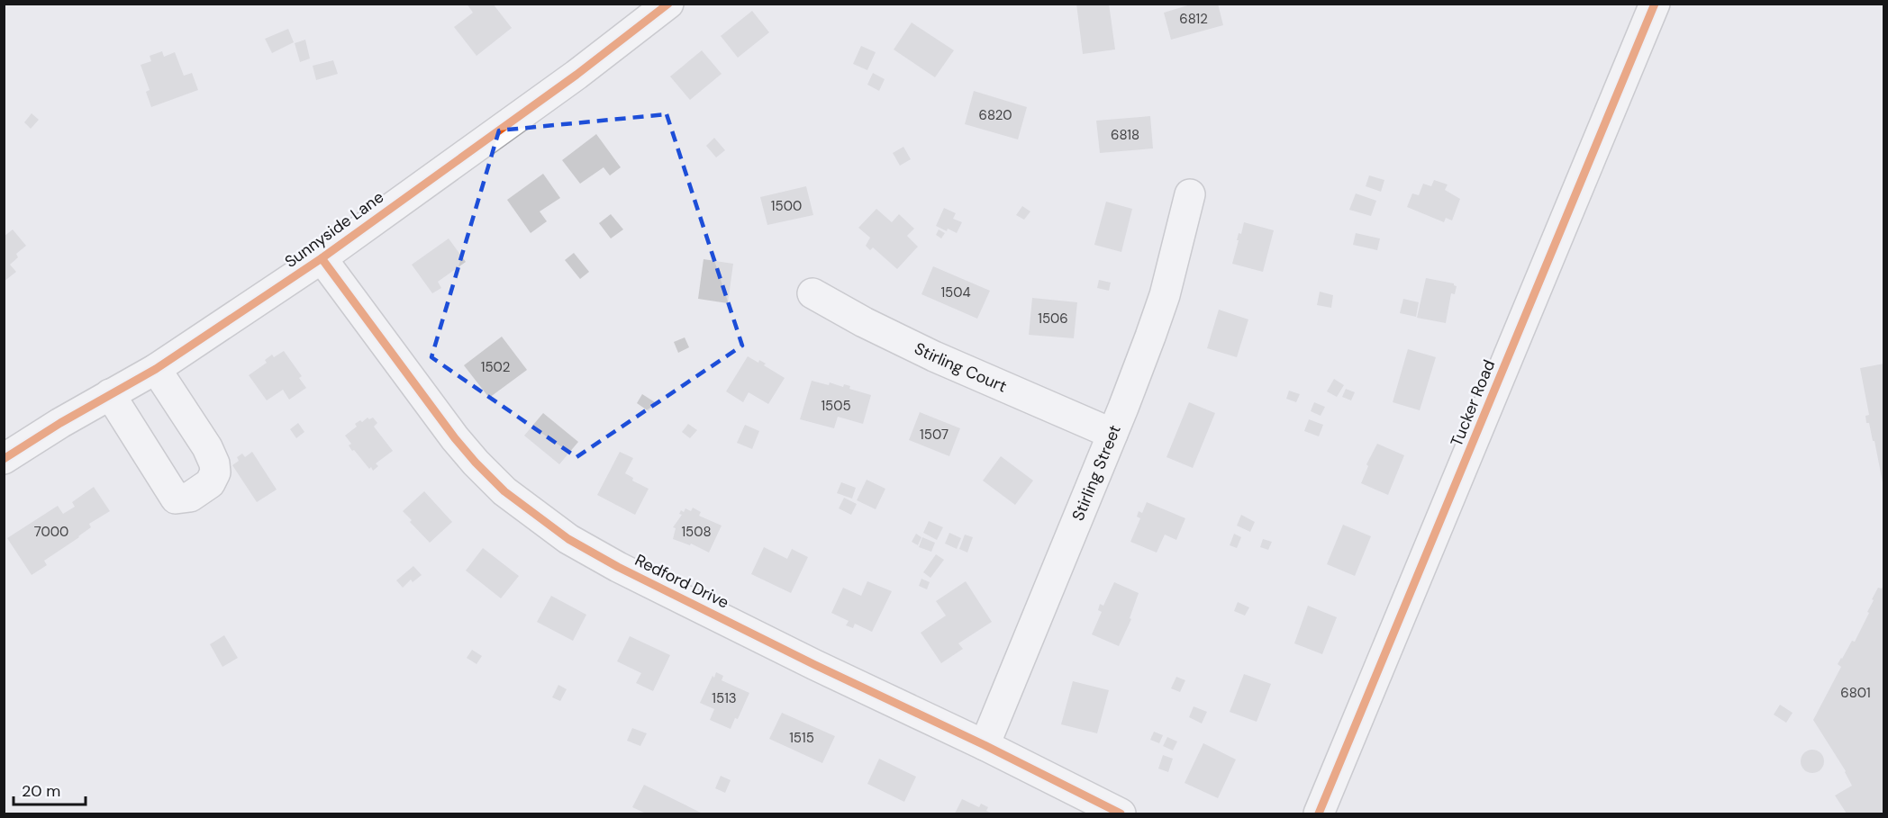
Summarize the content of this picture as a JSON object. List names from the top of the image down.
{
  "streets": {
    "street": [
      "Sunnyside Lane",
      "Stirling Court",
      "Tucker Road",
      "Stirling Street",
      "Redford Drive"
    ]
  },
  "crossings": [
    ["Sunnyside Lane", "Redford Drive"],
    ["Stirling Court", "Stirling Street"],
    ["Stirling Street", "Redford Drive"]
  ],
  "house_numbers": [
    "6812",
    "6820",
    "6818",
    "1500",
    "1504",
    "1506",
    "1502",
    "1505",
    "1507",
    "7000",
    "1508",
    "6801",
    "1513",
    "1515"
  ],
  "scale_bar": "20 m"
}
